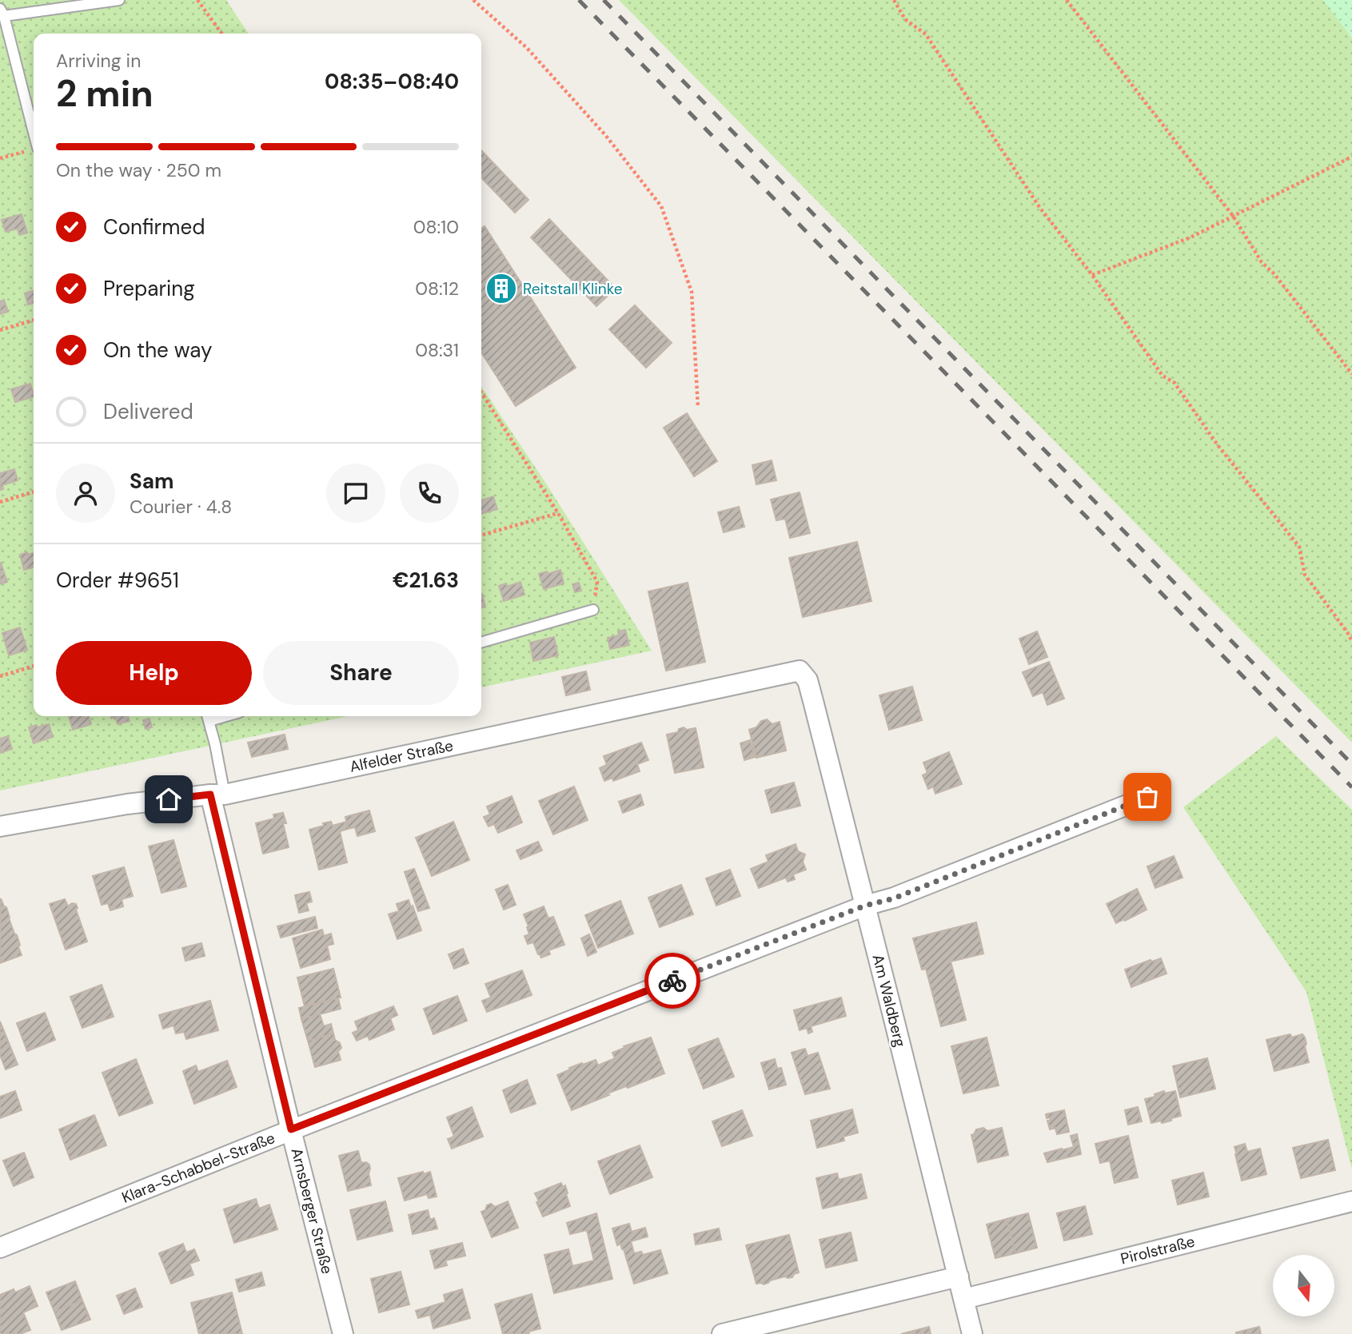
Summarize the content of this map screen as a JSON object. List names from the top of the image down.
{
  "streets": {
    "street": [
      "Alfelder Straße",
      "Am Waldberg",
      "Klara-Schabbel-Straße",
      "Arnsberger Straße",
      "Pirolstraße"
    ]
  },
  "crossings": [
    ["Alfelder Straße", "Am Waldberg"],
    ["Alfelder Straße", "Arnsberger Straße"],
    ["Am Waldberg", "Klara-Schabbel-Straße"],
    ["Am Waldberg", "Pirolstraße"],
    ["Klara-Schabbel-Straße", "Arnsberger Straße"]
  ],
  "places": {
    "building": ["Reitstall Klinke"]
  },
  "north": "bottom",
  "page": {
    "heading": ["2 min", "Arriving in", "08:35–08:40"],
    "panel": [
      "Sam",
      "Courier · 4.8",
      "Order #9651",
      "€21.63"
    ],
    "bar": "On the way · 250 m",
    "list": [
      ["Confirmed", "08:10"],
      ["Preparing", "08:12"],
      ["On the way", "08:31"],
      "Delivered"
    ],
    "buttons": ["Help", "Share"]
  }
}
